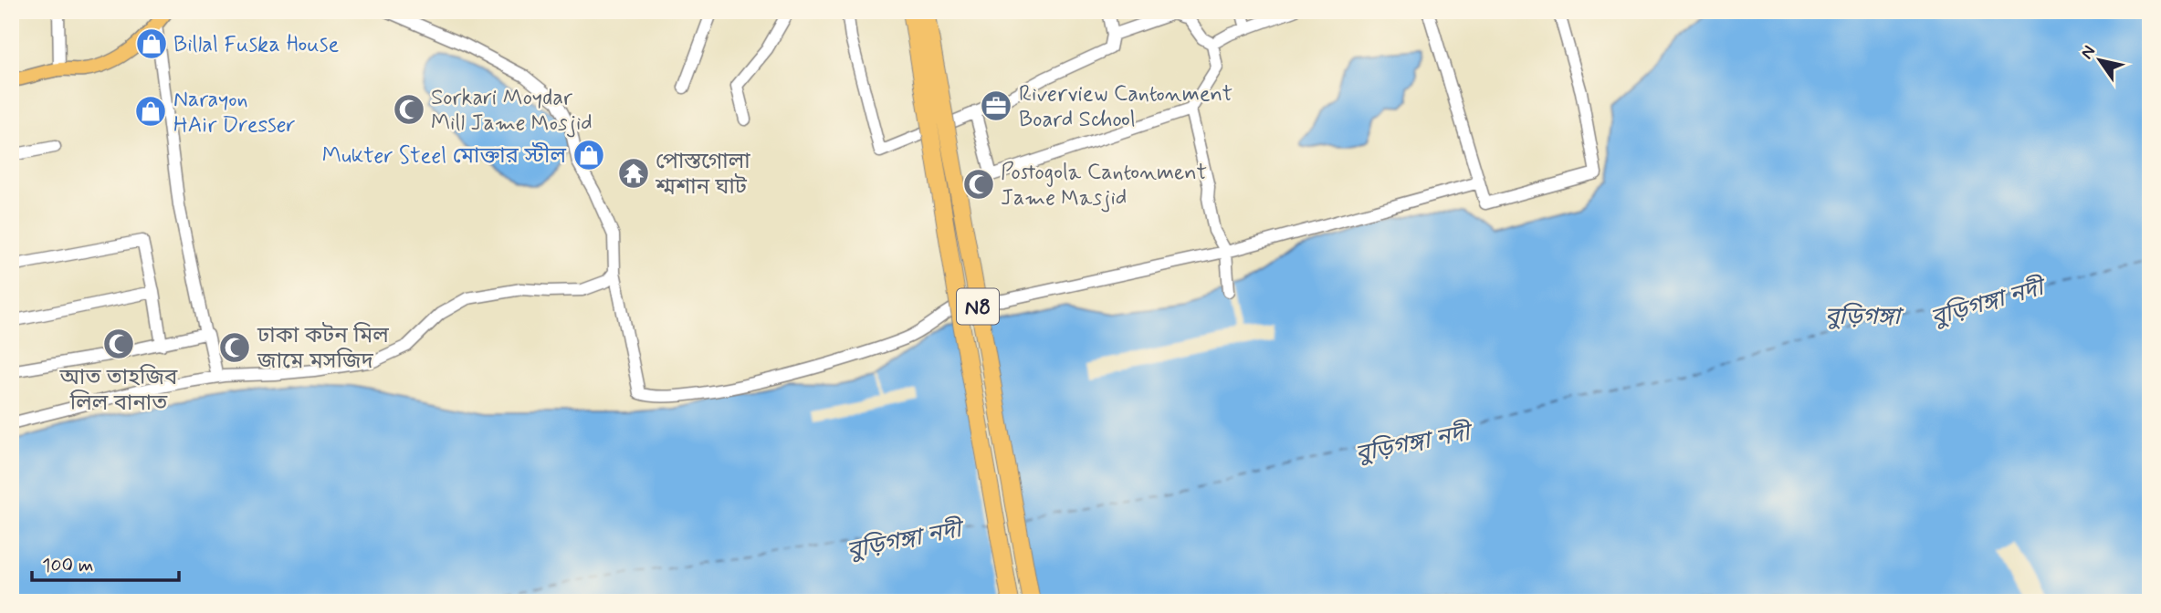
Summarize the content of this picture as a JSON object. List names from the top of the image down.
{
  "streets": {
    "highway": ["N8"]
  },
  "water": ["বুড়িগঙ্গা নদী", "বুড়িগঙ্গা"],
  "places": {
    "shop": ["Billal Fuska House", "Narayon HAir Dresser", "Mukter Steel মোক্তার স্টীল"],
    "office": ["Riverview Cantonment Board School"],
    "mosque": [
      "Sorkari Moydar Mill Jame Mosjid",
      "Postogola Cantonment Jame Masjid",
      "আত তাহজিব লিল বানাত",
      "ঢাকা কটন মিল জামে মসজিদ"
    ],
    "temple": ["পোস্তগোলা শ্মশান ঘাট"]
  },
  "scale_bar": "100 m",
  "north": "top left"
}
